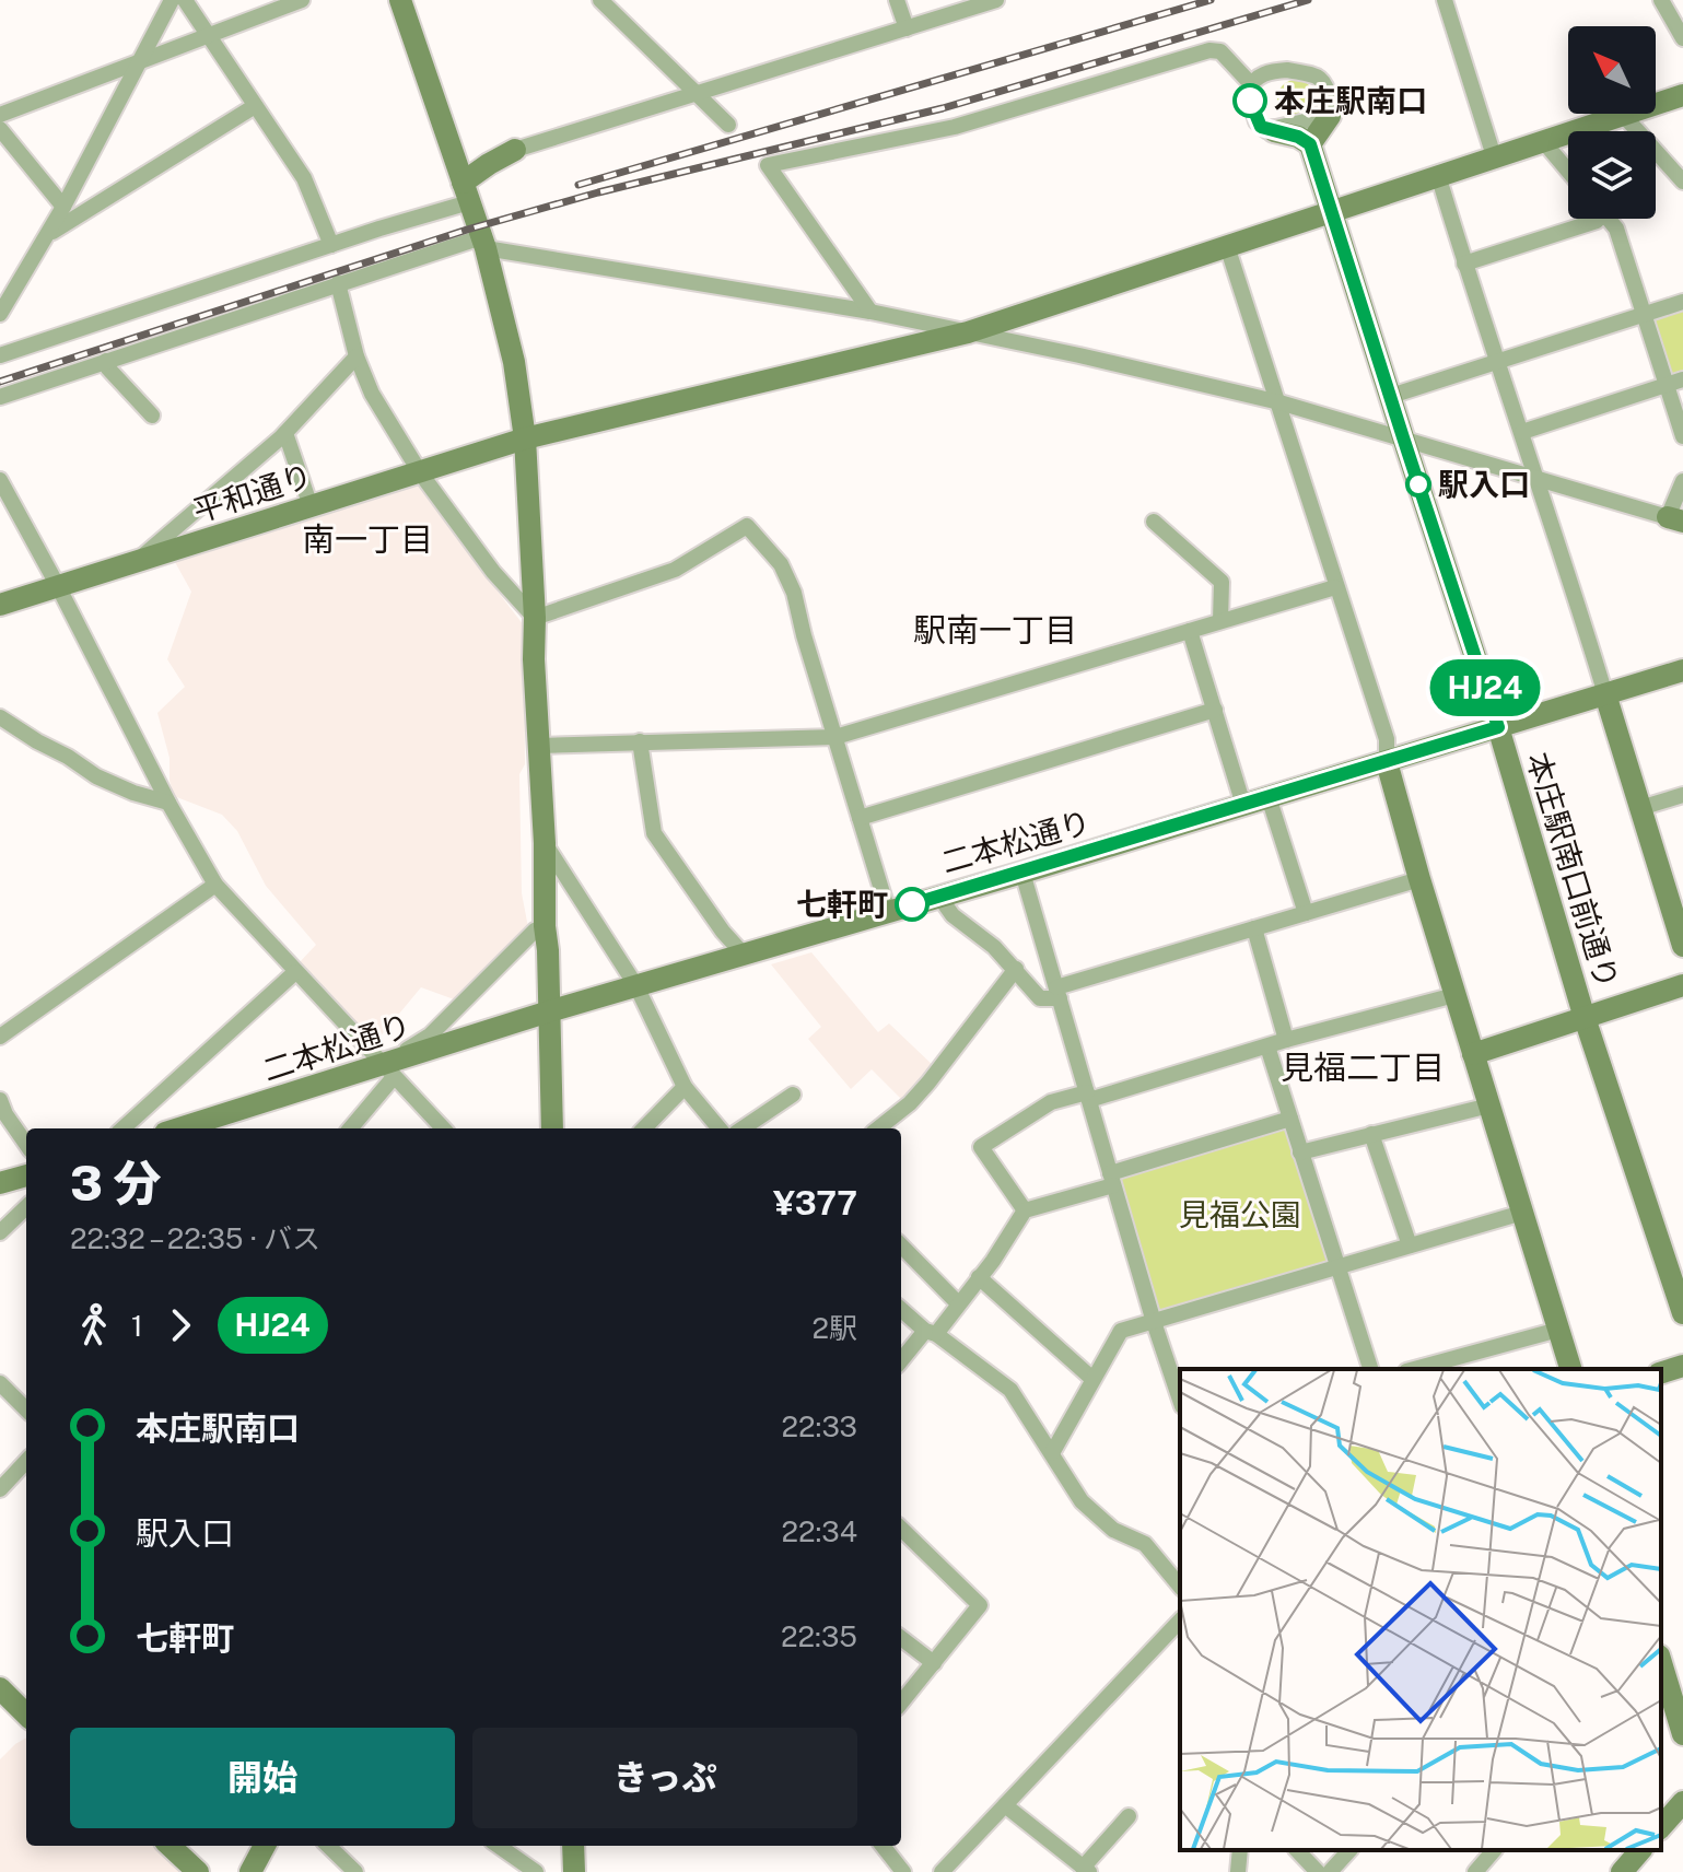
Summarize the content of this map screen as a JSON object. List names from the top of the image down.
{
  "streets": {
    "street": ["平和通り", "二本松通り", "本庄駅南口前通り"]
  },
  "crossings": [
    ["平和通り", "本庄駅南口前通り"],
    ["二本松通り", "本庄駅南口前通り"]
  ],
  "districts": ["南一丁目", "駅南一丁目", "見福二丁目"],
  "parks": ["見福公園"],
  "places": ["本庄駅南口", "駅入口", "七軒町"],
  "lines": ["bus line HJ24"],
  "north": "top left",
  "page": {
    "on_map": "HJ24",
    "heading": ["3 分", "22:32 – 22:35 · バス", "¥377"],
    "legs": ["1", "HJ24", "2駅"],
    "list": [
      {
        "name": "本庄駅南口",
        "value": "22:33"
      },
      {
        "name": "駅入口",
        "value": "22:34"
      },
      {
        "name": "七軒町",
        "value": "22:35"
      }
    ],
    "buttons": ["開始", "きっぷ"]
  }
}
